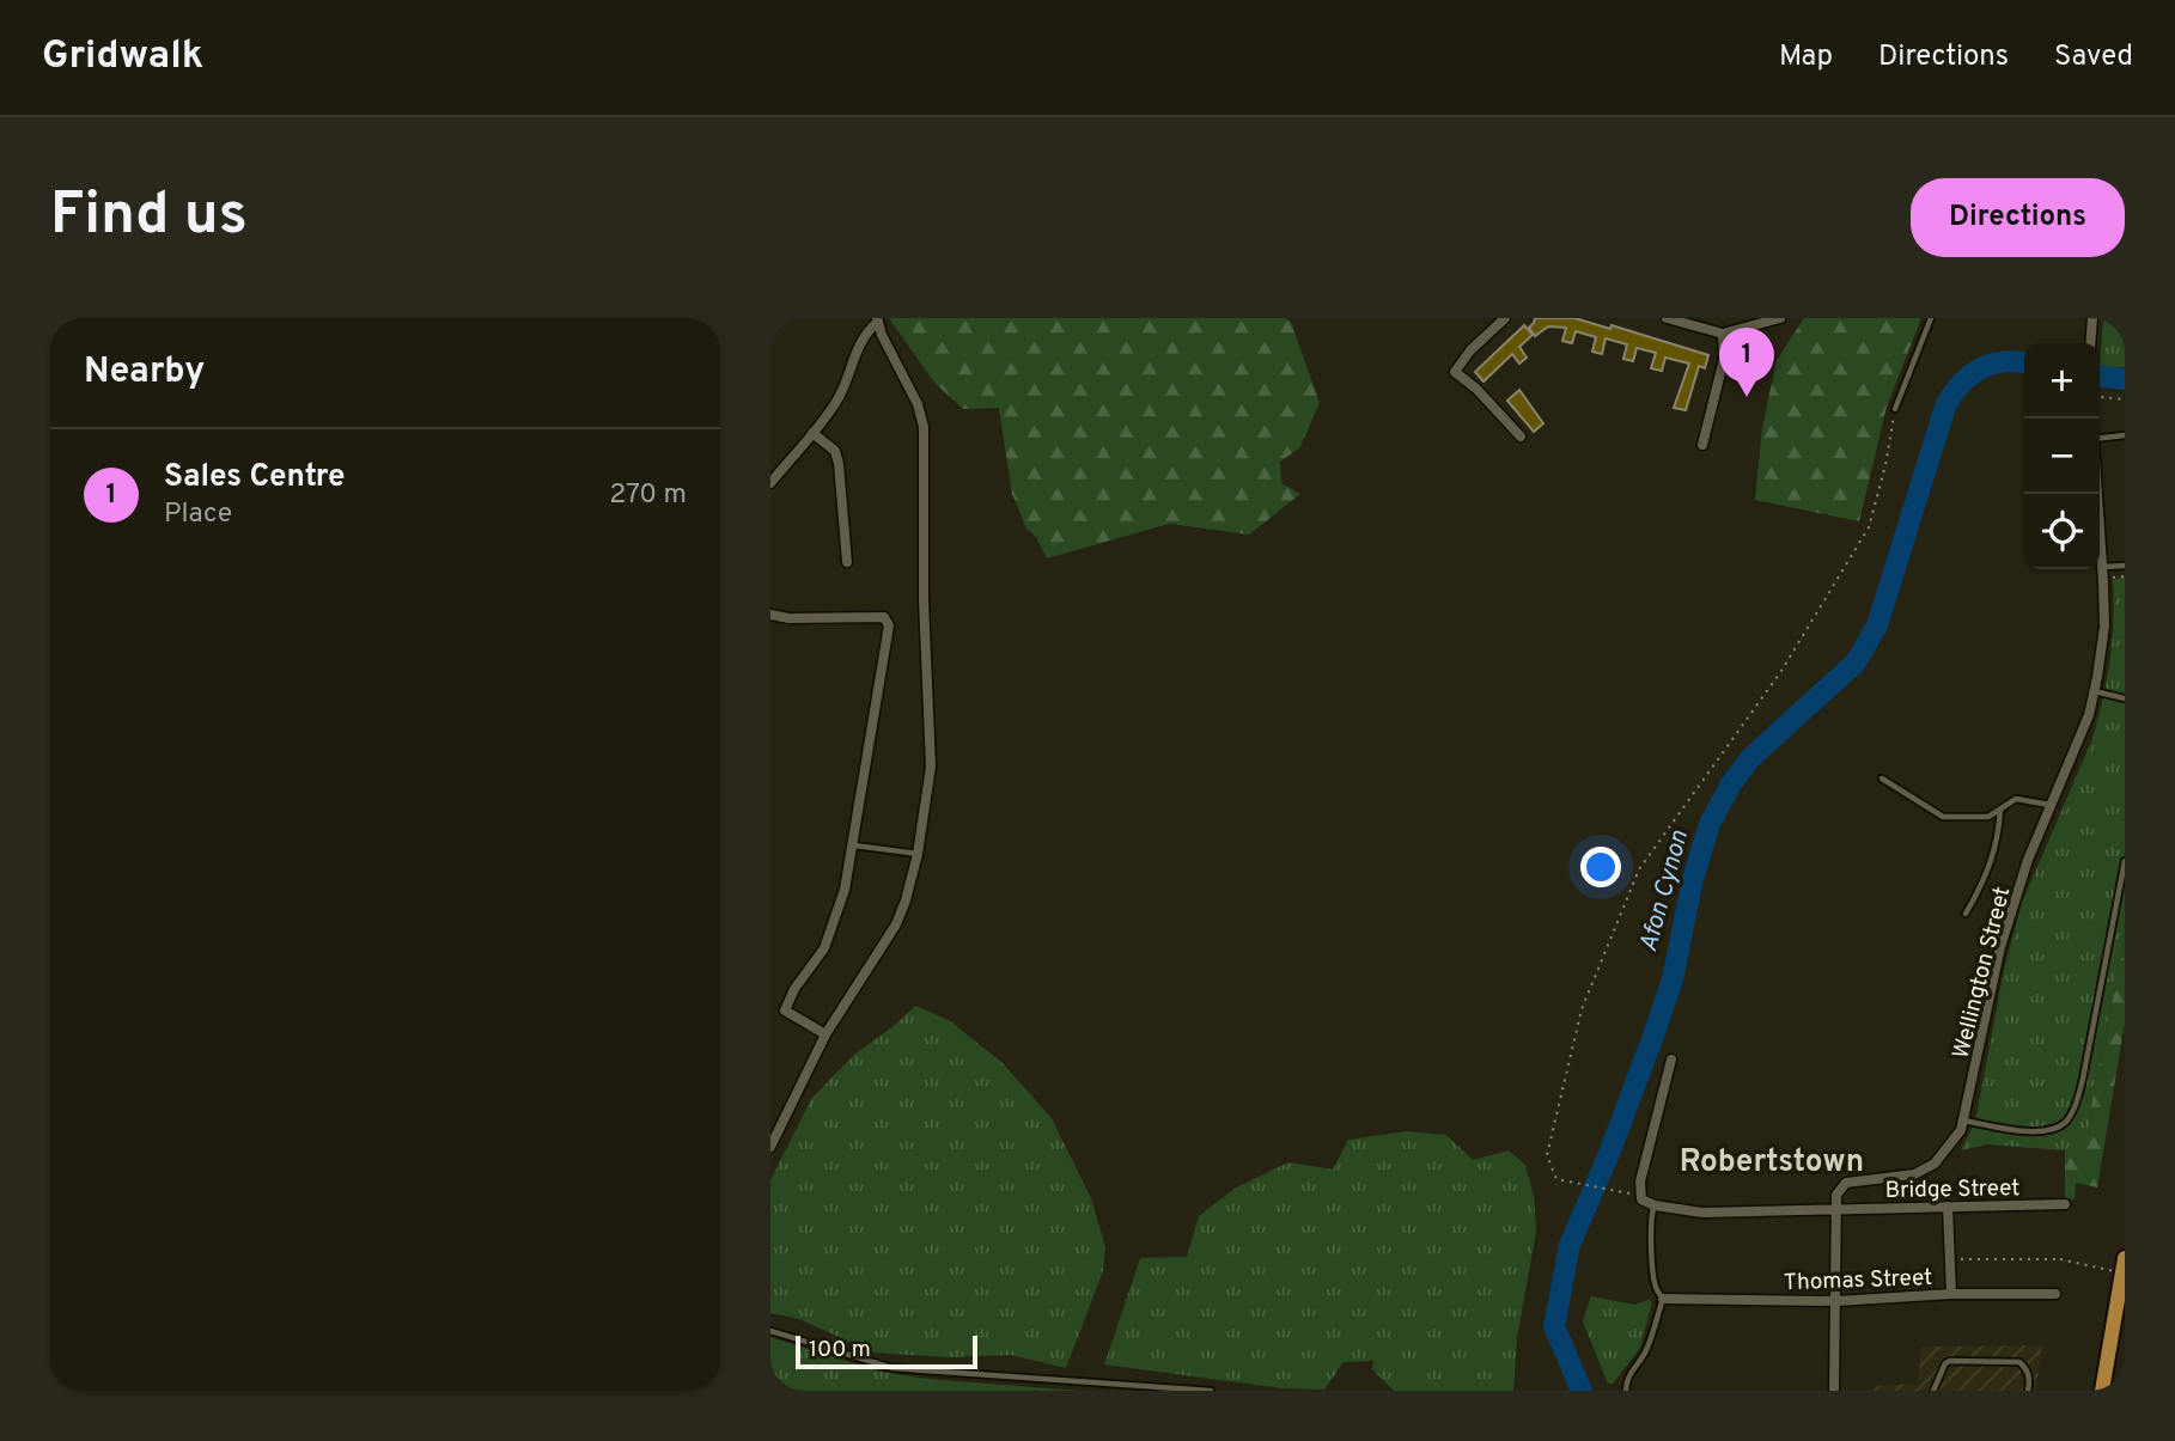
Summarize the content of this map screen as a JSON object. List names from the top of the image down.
{
  "streets": {
    "street": ["Wellington Street", "Bridge Street", "Thomas Street"]
  },
  "crossings": [
    ["Wellington Street", "Bridge Street"]
  ],
  "districts": ["Robertstown"],
  "water": ["Afon Cynon"],
  "scale_bar": "100 m",
  "page": {
    "header": "Gridwalk",
    "nav": ["Map", "Directions", "Saved"],
    "buttons": "Directions",
    "title": "Find us",
    "heading": "Nearby",
    "pins": "1",
    "map_buttons": ["+", "−"],
    "list": [
      {
        "mark": "1",
        "name": "Sales Centre",
        "note": "Place",
        "value": "270 m"
      }
    ],
    "scale": "100 m"
  }
}
